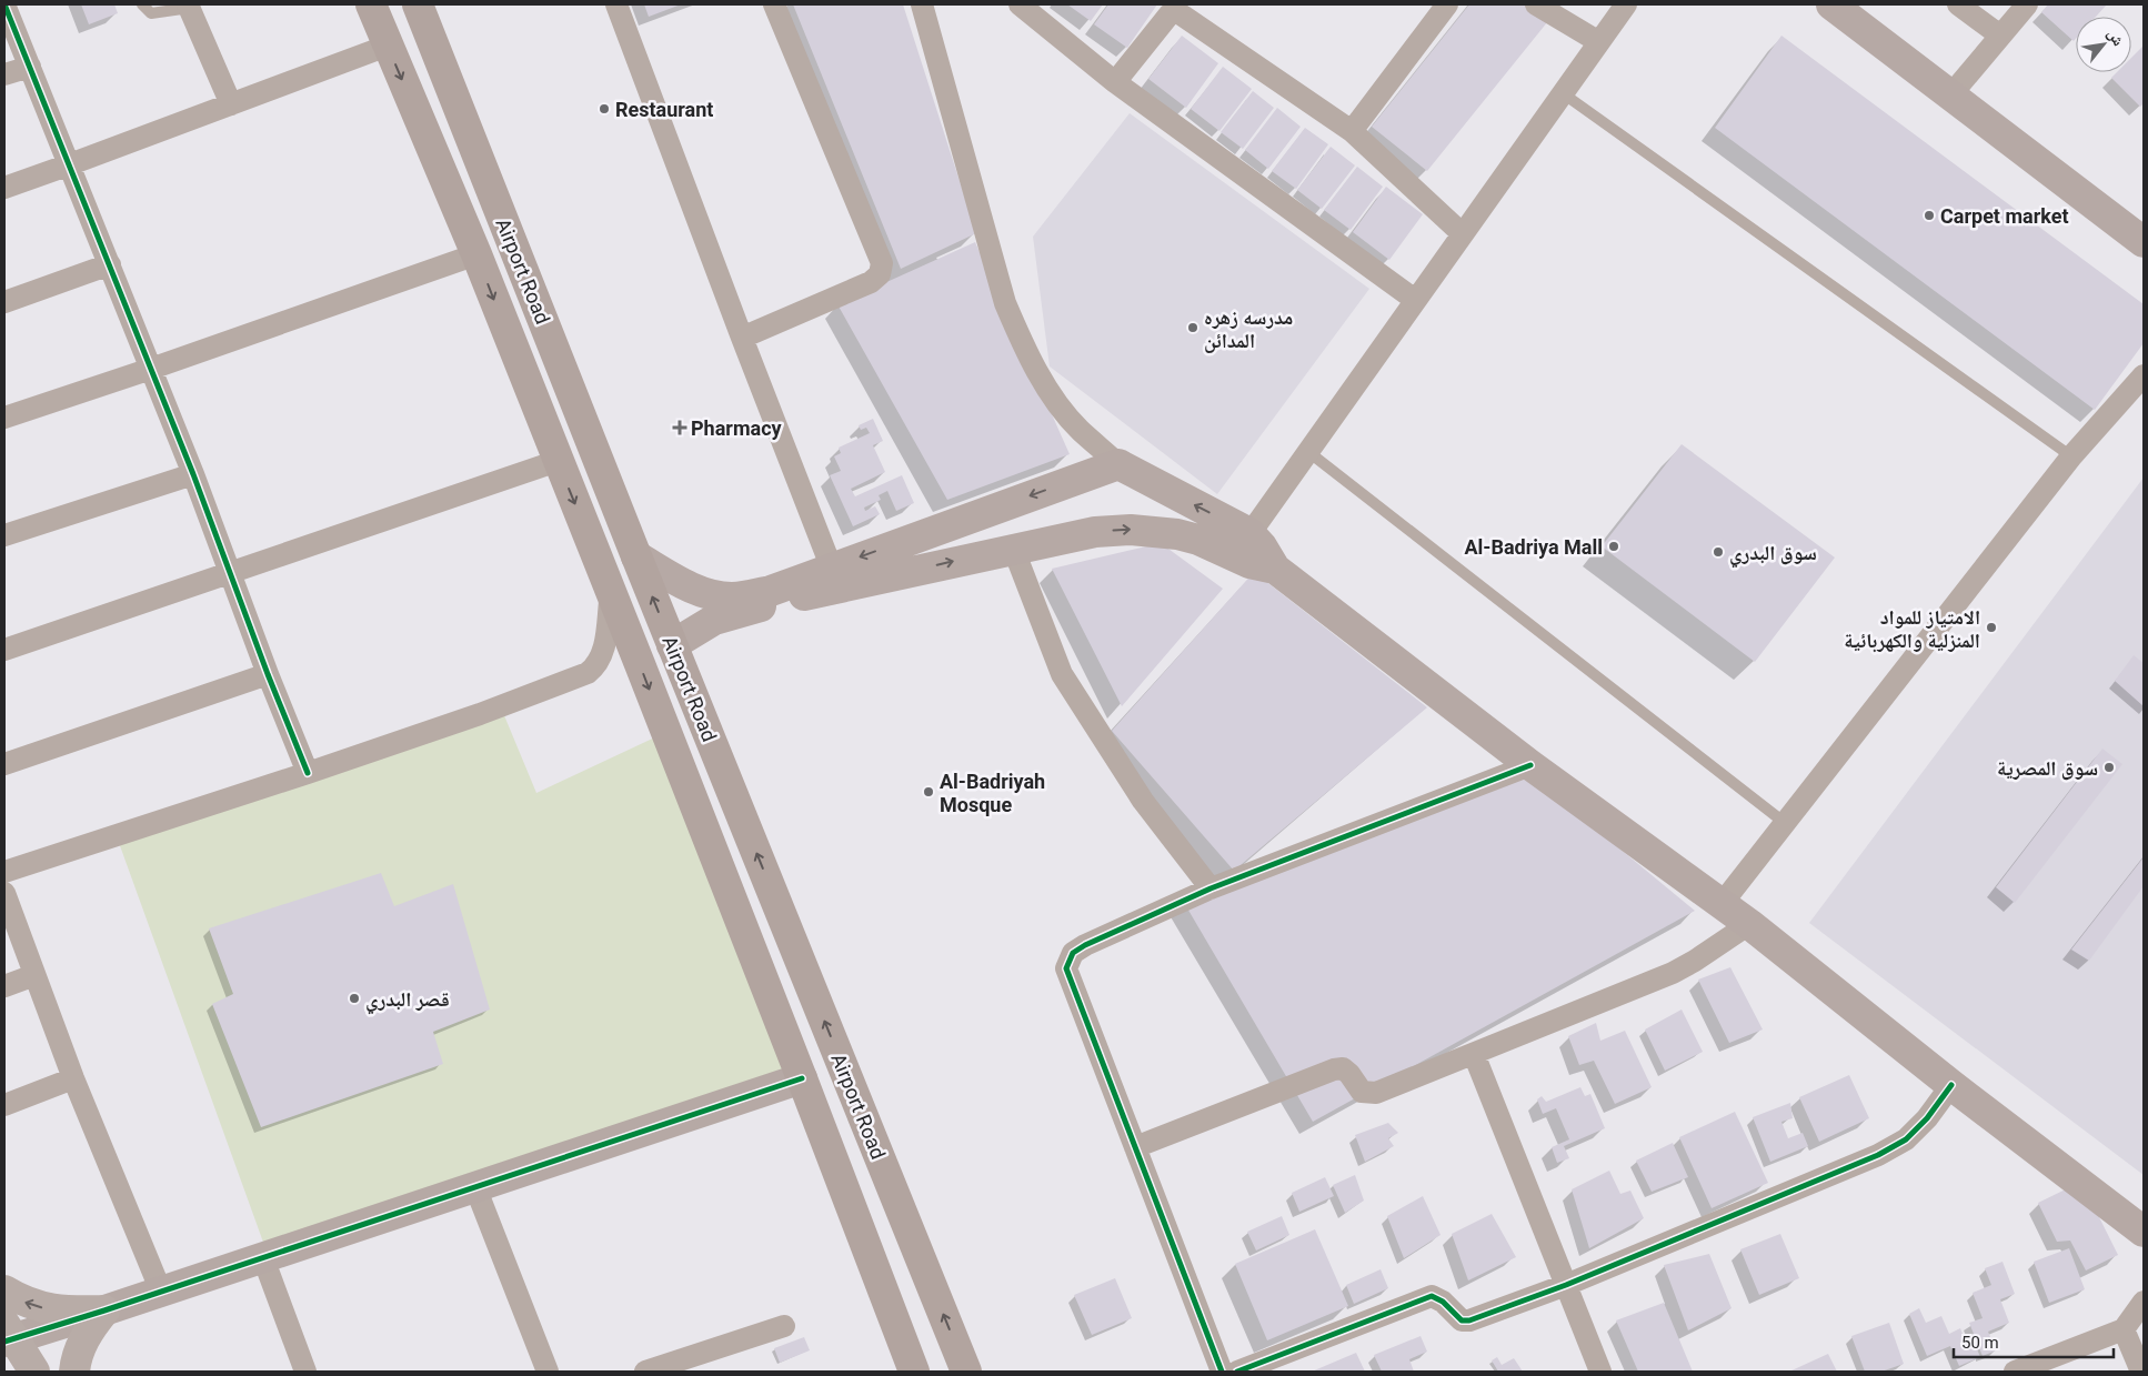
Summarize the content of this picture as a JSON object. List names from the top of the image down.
{
  "streets": {
    "highway": ["Airport Road"]
  },
  "places": {
    "other": [
      "Restaurant",
      "Carpet market",
      "مدرسه زهره المدائن",
      "Al-Badriya Mall",
      "سوق البدري",
      "الامتياز للمواد المنزلية والكهربائية",
      "سوق المصرية",
      "Al-Badriyah Mosque",
      "قصر البدري"
    ],
    "health": ["Pharmacy"]
  },
  "scale_bar": "50 m",
  "north": "top right"
}
